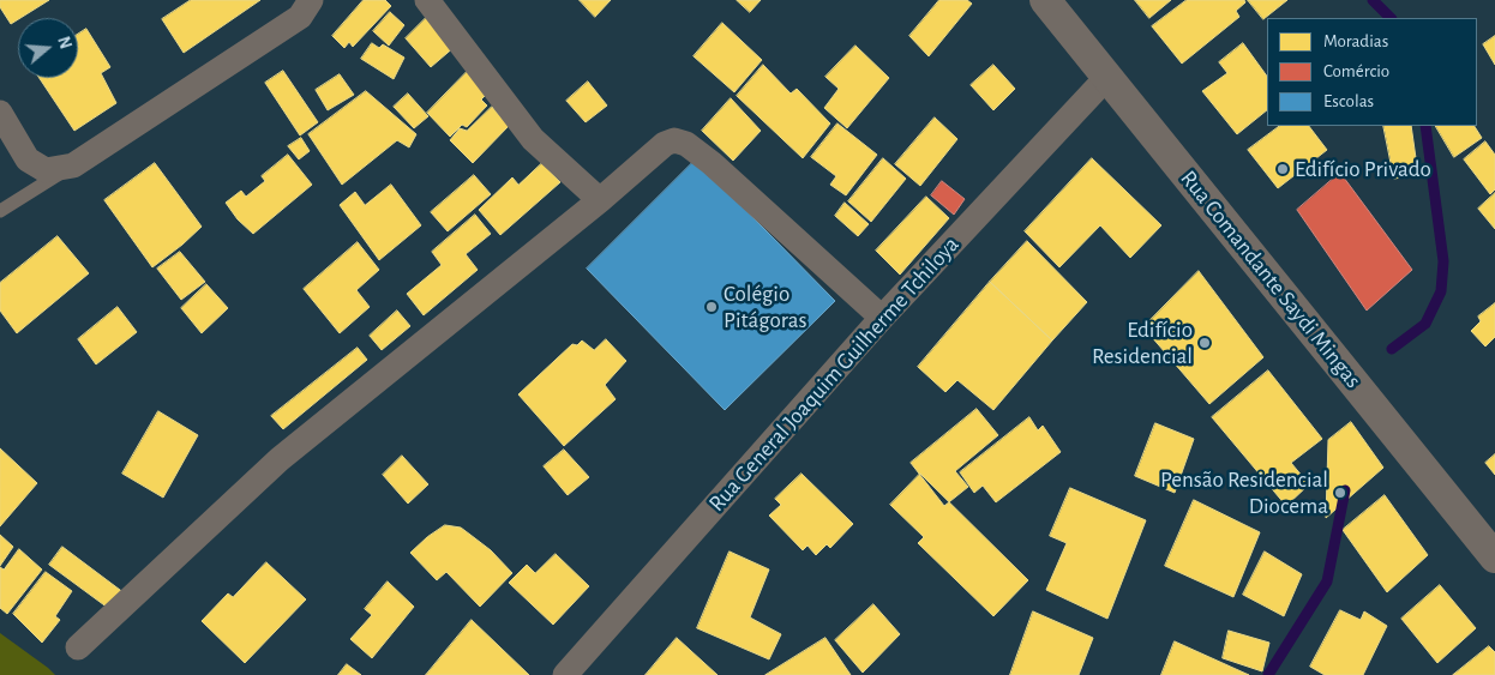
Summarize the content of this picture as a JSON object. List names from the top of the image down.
{
  "streets": {
    "street": ["Rua Comandante Saydi Mingas", "Rua General Joaquim Guilherme Tchiloya"]
  },
  "crossings": [
    ["Rua Comandante Saydi Mingas", "Rua General Joaquim Guilherme Tchiloya"]
  ],
  "places": [
    "Edifício Privado",
    "Colégio Pitágoras",
    "Edifício Residencial",
    "Pensão Residencial Diocema"
  ],
  "legend": ["Moradias", "Comércio", "Escolas"],
  "north": "right"
}
